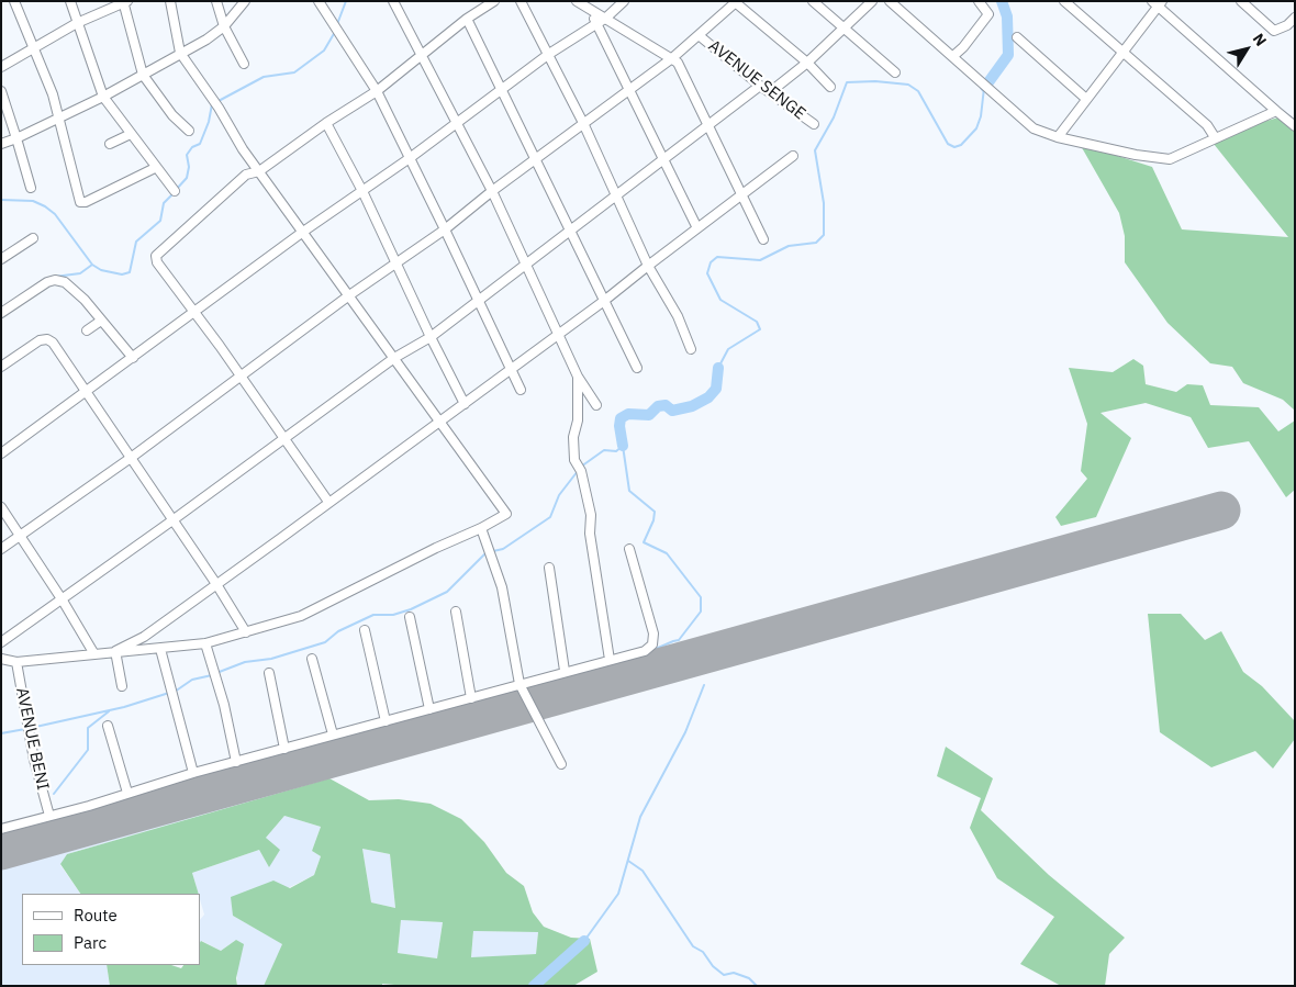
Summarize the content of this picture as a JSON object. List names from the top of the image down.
{
  "streets": {
    "street": ["AVENUE SENGE", "AVENUE BENI"]
  },
  "legend": ["Route", "Parc"],
  "north": "top right"
}
